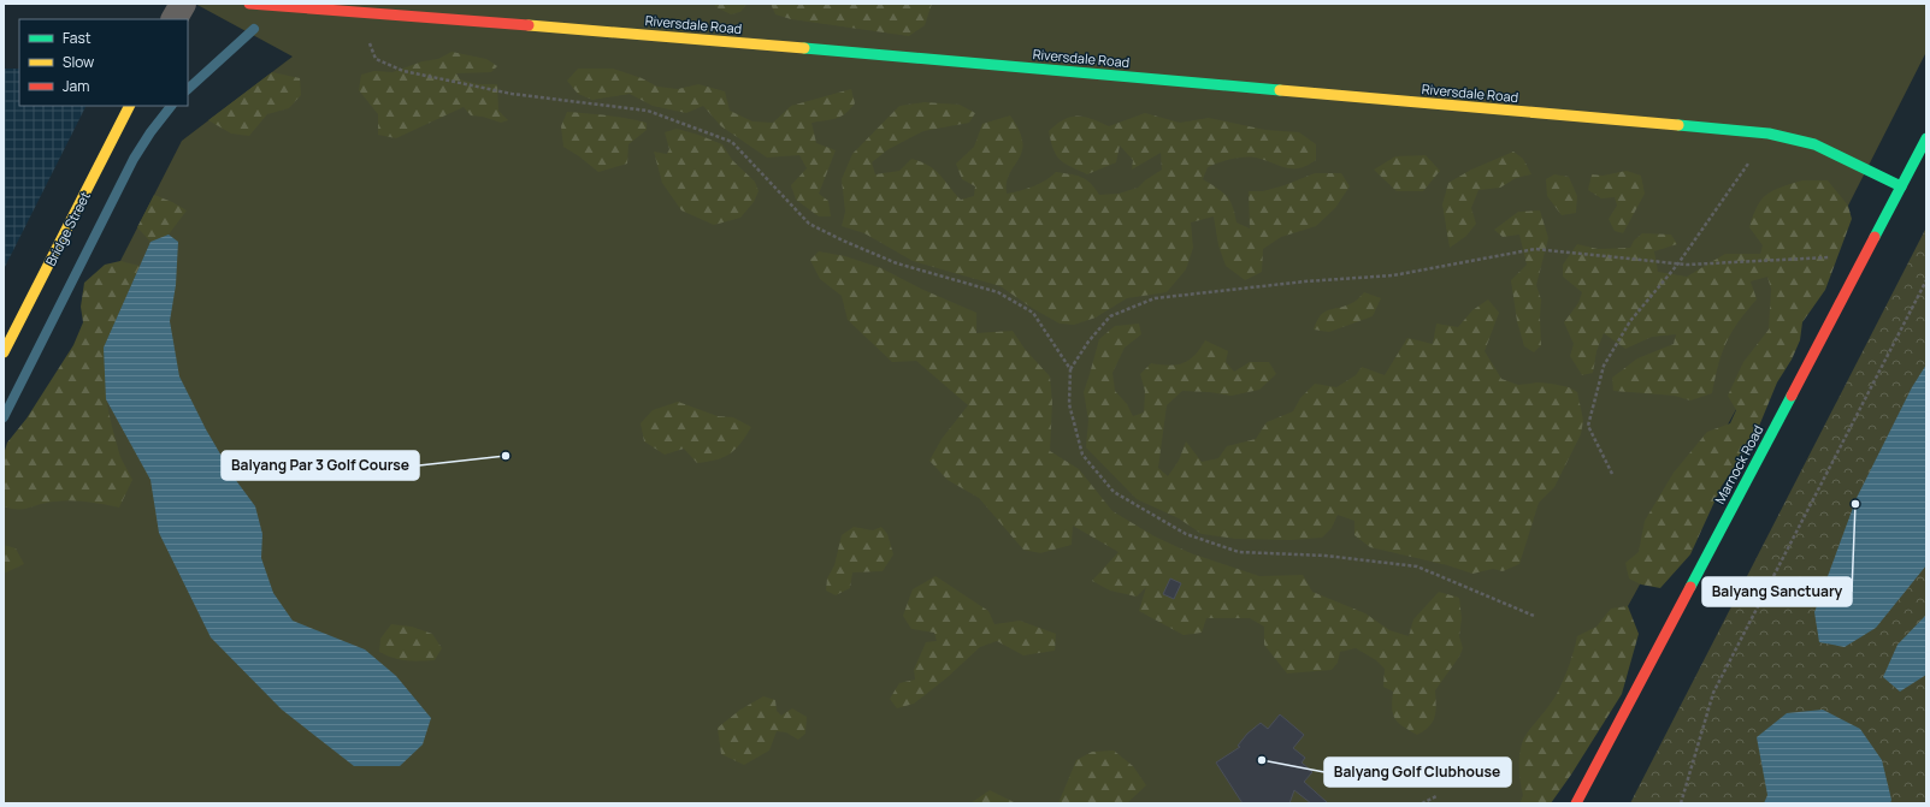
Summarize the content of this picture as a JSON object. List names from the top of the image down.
{
  "streets": {
    "street": ["Riversdale Road", "Bridge Street", "Marnock Road"]
  },
  "crossings": [
    ["Riversdale Road", "Marnock Road"]
  ],
  "places": ["Balyang Par 3 Golf Course", "Balyang Sanctuary", "Balyang Golf Clubhouse"],
  "legend": ["Fast", "Slow", "Jam"]
}
